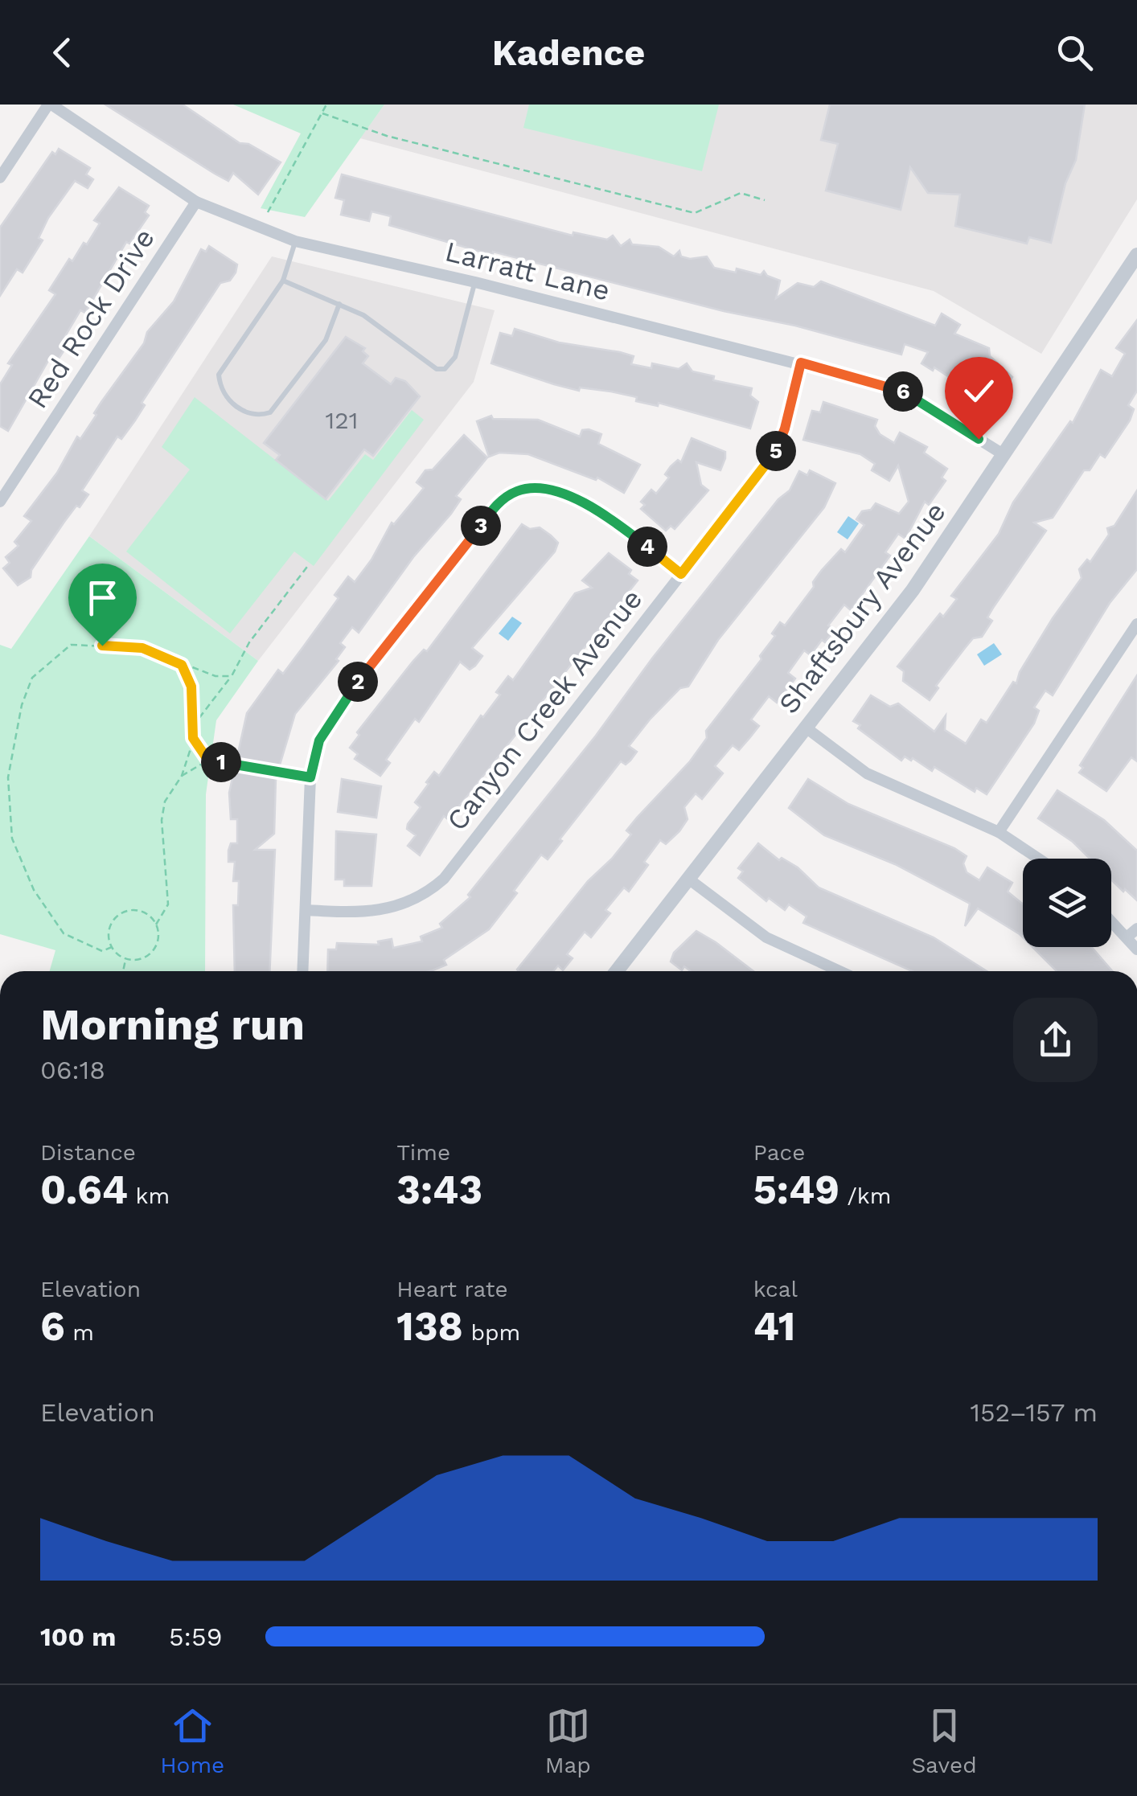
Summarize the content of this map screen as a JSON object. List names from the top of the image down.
{
  "streets": {
    "street": [
      "Larratt Lane",
      "Red Rock Drive",
      "Shaftsbury Avenue",
      "Canyon Creek Avenue"
    ]
  },
  "crossings": [
    ["Larratt Lane", "Red Rock Drive"],
    ["Larratt Lane", "Shaftsbury Avenue"],
    ["Larratt Lane", "Canyon Creek Avenue"]
  ],
  "house_numbers": ["121"],
  "page": {
    "header": "Kadence",
    "pins": [
      "6",
      "5",
      "3",
      "4",
      "2",
      "1"
    ],
    "heading": ["Morning run", "06:18"],
    "stats": [
      ["Distance", "0.64 km"],
      ["Time", "3:43"],
      ["Pace", "5:49 /km"],
      ["Elevation", "6 m"],
      ["Heart rate", "138 bpm"],
      ["kcal", "41"]
    ],
    "chart": ["Elevation", "152–157 m"],
    "list": [
      {
        "name": "100 m",
        "note": "5:59"
      }
    ],
    "tabs": ["Home", "Map", "Saved"]
  }
}
